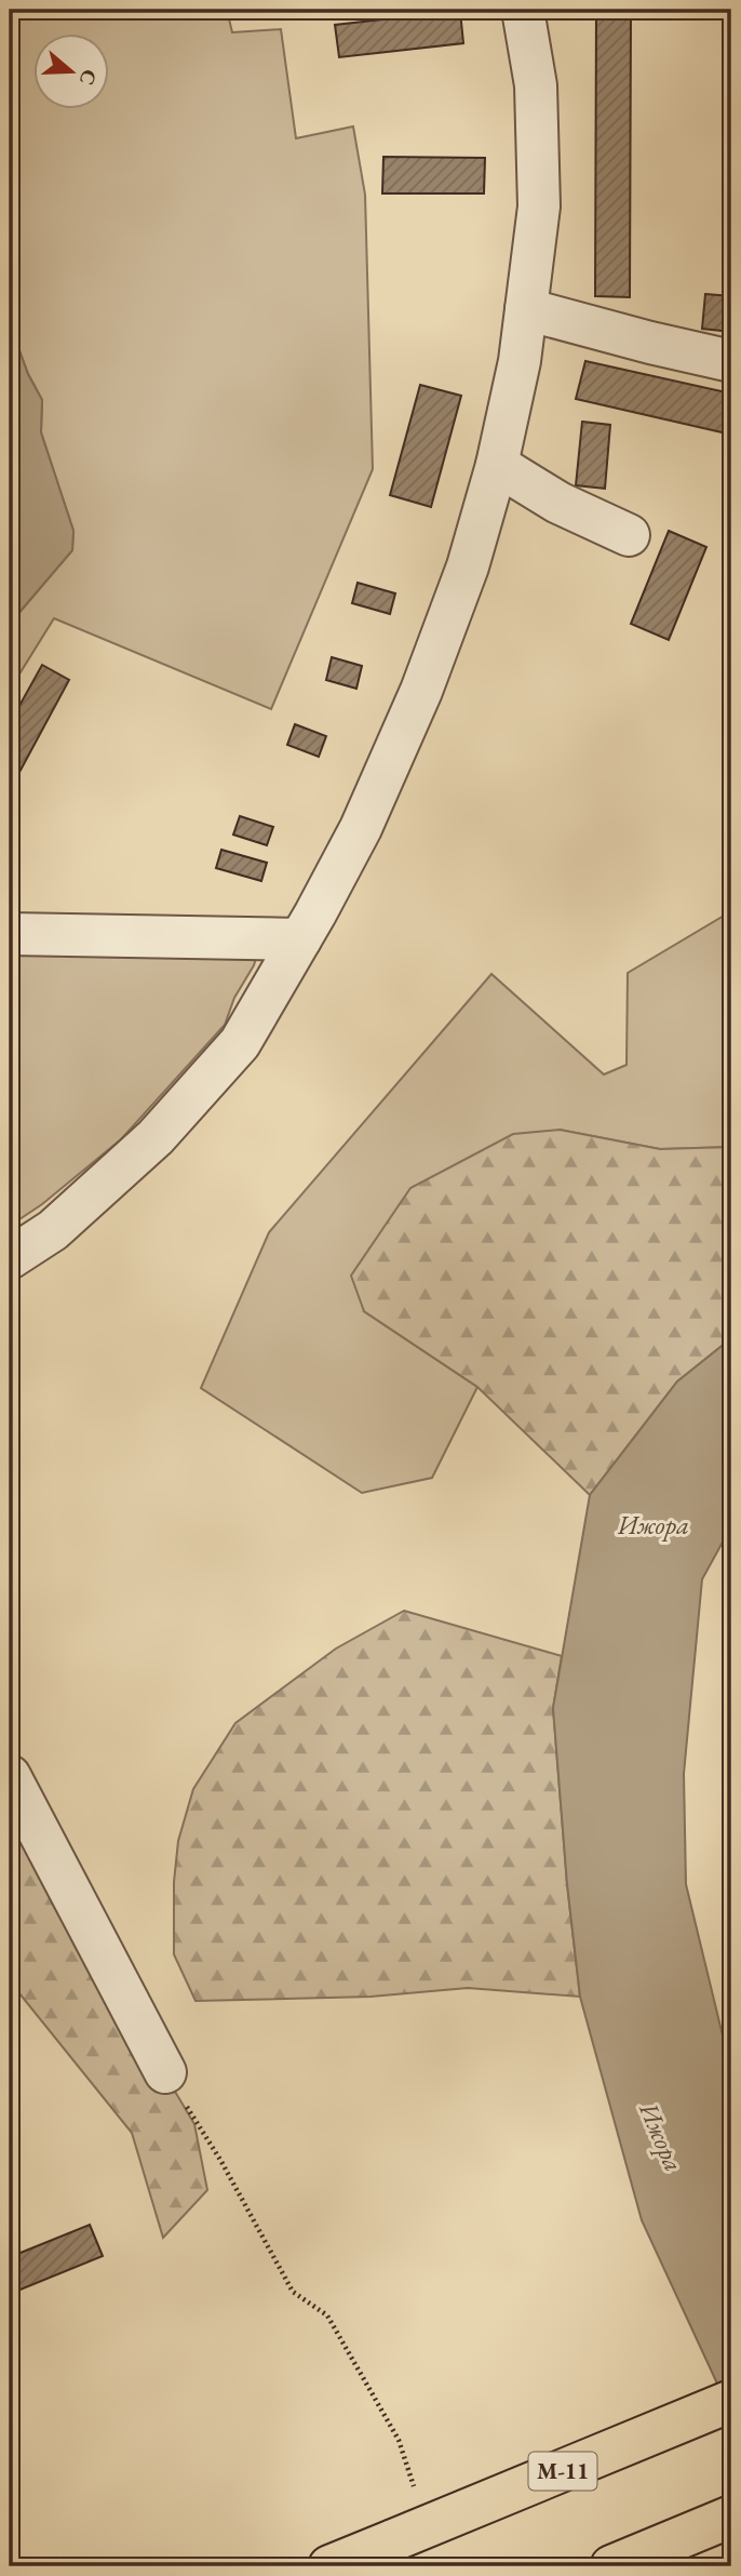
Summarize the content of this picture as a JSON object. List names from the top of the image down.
{
  "streets": {
    "highway": ["М-11"]
  },
  "water": ["Ижора"],
  "north": "right"
}
